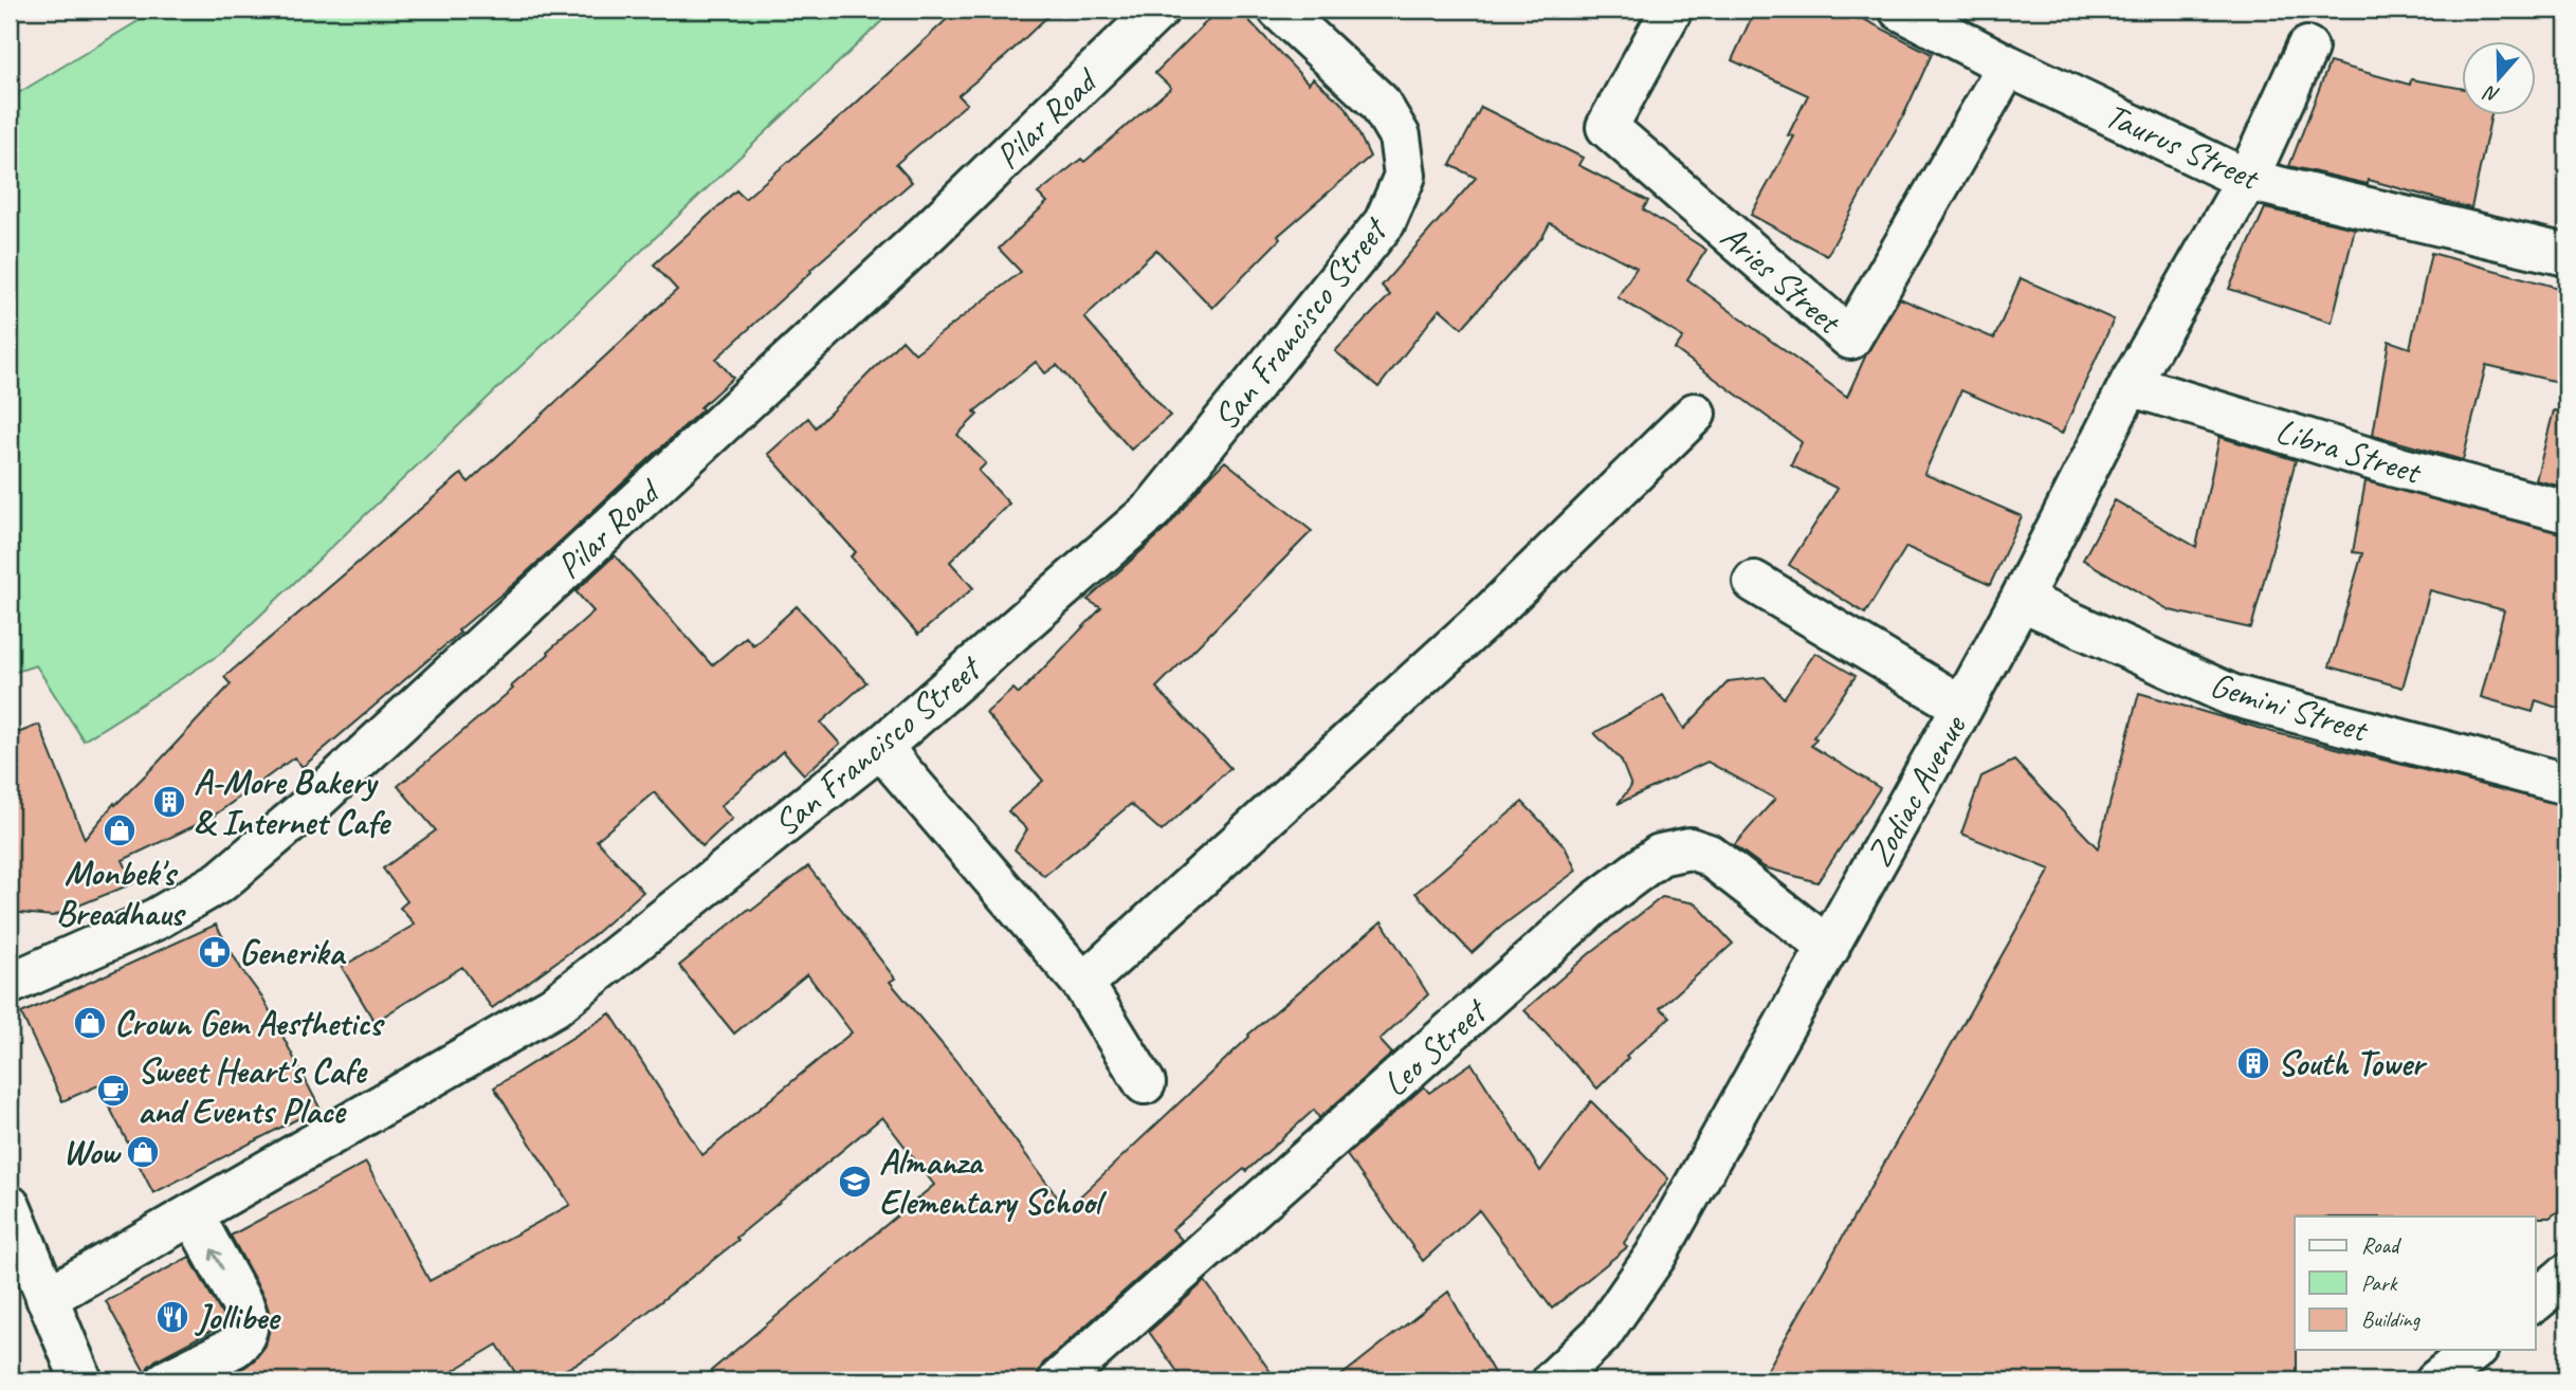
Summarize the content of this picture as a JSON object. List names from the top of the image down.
{
  "streets": {
    "main road": [
      "Pilar Road",
      "Taurus Street",
      "Aries Street",
      "San Francisco Street",
      "Libra Street",
      "Gemini Street",
      "Zodiac Avenue",
      "Leo Street"
    ]
  },
  "crossings": [
    ["Taurus Street", "Aries Street"],
    ["Taurus Street", "Zodiac Avenue"],
    ["Libra Street", "Zodiac Avenue"],
    ["Gemini Street", "Zodiac Avenue"],
    ["Zodiac Avenue", "Leo Street"]
  ],
  "places": {
    "building": ["A-More Bakery & Internet Cafe", "South Tower"],
    "shop": ["Monbek's Breadhaus", "Crown Gem Aesthetics", "Wow"],
    "pharmacy": ["Generika"],
    "cafe": ["Sweet Heart's Cafe and Events Place"],
    "school or university": ["Almanza Elementary School"],
    "restaurant": ["Jollibee"]
  },
  "legend": ["Road", "Park", "Building"],
  "north": "bottom"
}
